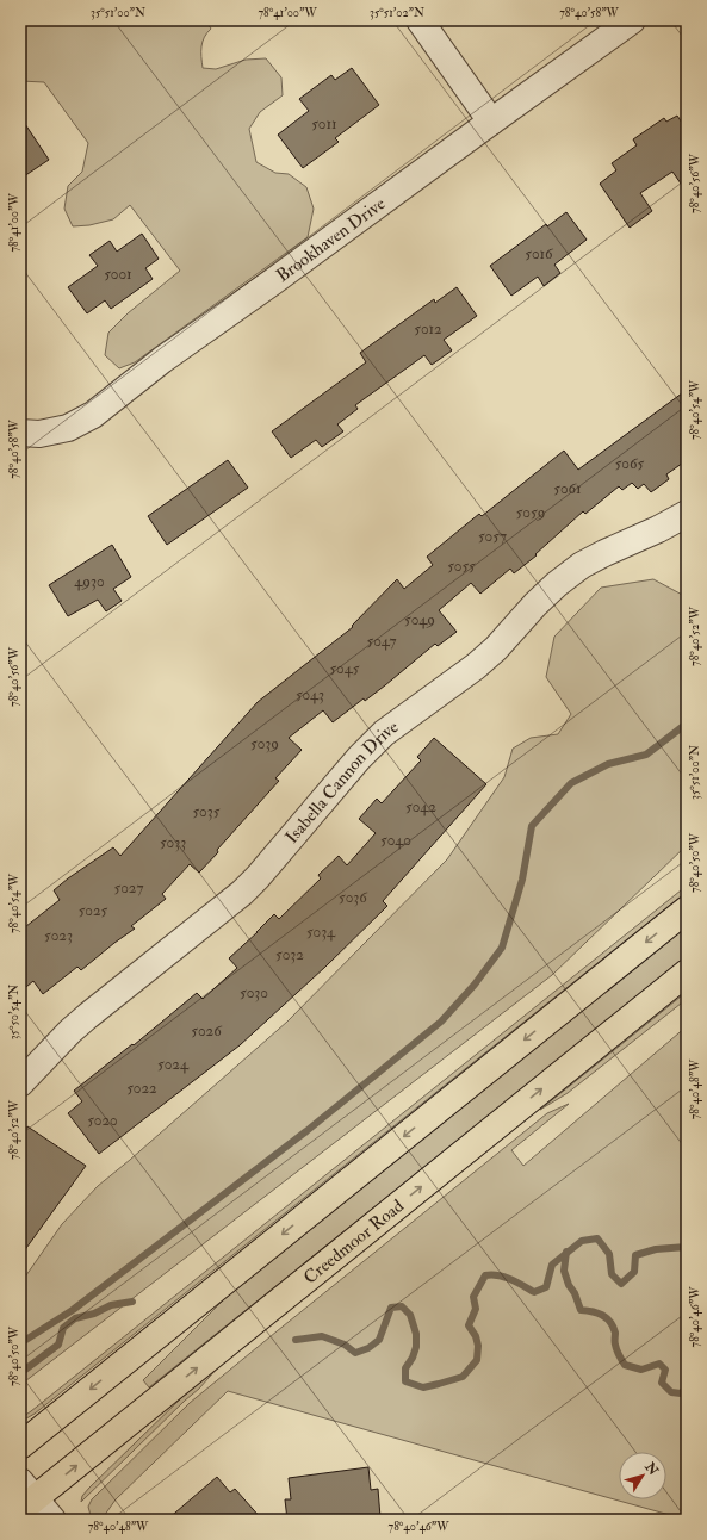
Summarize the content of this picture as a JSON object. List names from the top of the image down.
{
  "streets": {
    "main road": ["Creedmoor Road"],
    "street": ["Brookhaven Drive", "Isabella Cannon Drive"]
  },
  "house_numbers": [
    "5011",
    "5016",
    "5001",
    "5012",
    "5065",
    "5061",
    "5059",
    "5057",
    "5055",
    "4930",
    "5049",
    "5047",
    "5045",
    "5043",
    "5039",
    "5042",
    "5035",
    "5040",
    "5033",
    "5027",
    "5036",
    "5025",
    "5034",
    "5023",
    "5032",
    "5030",
    "5026",
    "5024",
    "5022",
    "5020"
  ],
  "north": "top right",
  "coordinates": [
    "35°51'00\"N",
    "78°41'00\"W",
    "35°51'02\"N",
    "78°40'58\"W",
    "78°40'56\"W",
    "78°40'54\"W",
    "78°40'52\"W",
    "78°40'50\"W",
    "35°50'54\"N",
    "78°40'48\"W",
    "78°40'46\"W"
  ]
}
